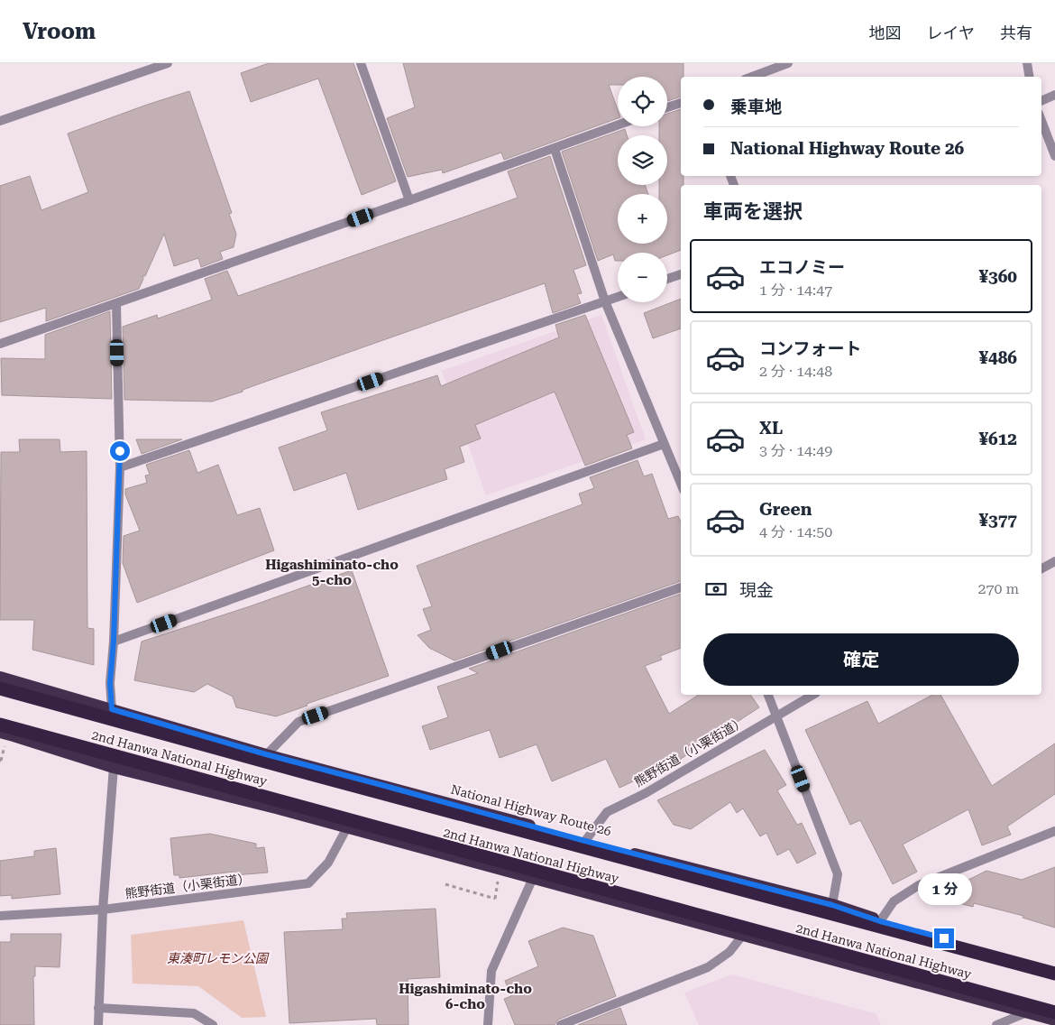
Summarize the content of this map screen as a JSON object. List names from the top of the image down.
{
  "streets": {
    "highway": ["2nd Hanwa National Highway", "National Highway Route 26"],
    "street": ["熊野街道（小栗街道）"]
  },
  "crossings": [
    ["熊野街道（小栗街道）", "National Highway Route 26"]
  ],
  "districts": ["Higashiminato-cho 5-cho", "Higashiminato-cho 6-cho"],
  "parks": ["東湊町レモン公園"],
  "page": {
    "header": "Vroom",
    "nav": ["地図", "レイヤ", "共有"],
    "map_buttons": ["+", "−"],
    "banner": ["乗車地", "National Highway Route 26"],
    "heading": "車両を選択",
    "list": [
      {
        "name": "エコノミー",
        "note": "1 分 · 14:47",
        "value": "¥360"
      },
      {
        "name": "コンフォート",
        "note": "2 分 · 14:48",
        "value": "¥486"
      },
      {
        "name": "XL",
        "note": "3 分 · 14:49",
        "value": "¥612"
      },
      {
        "name": "Green",
        "note": "4 分 · 14:50",
        "value": "¥377"
      }
    ],
    "pay": ["現金", "270 m"],
    "buttons": "確定",
    "bubble": "1 分"
  }
}
